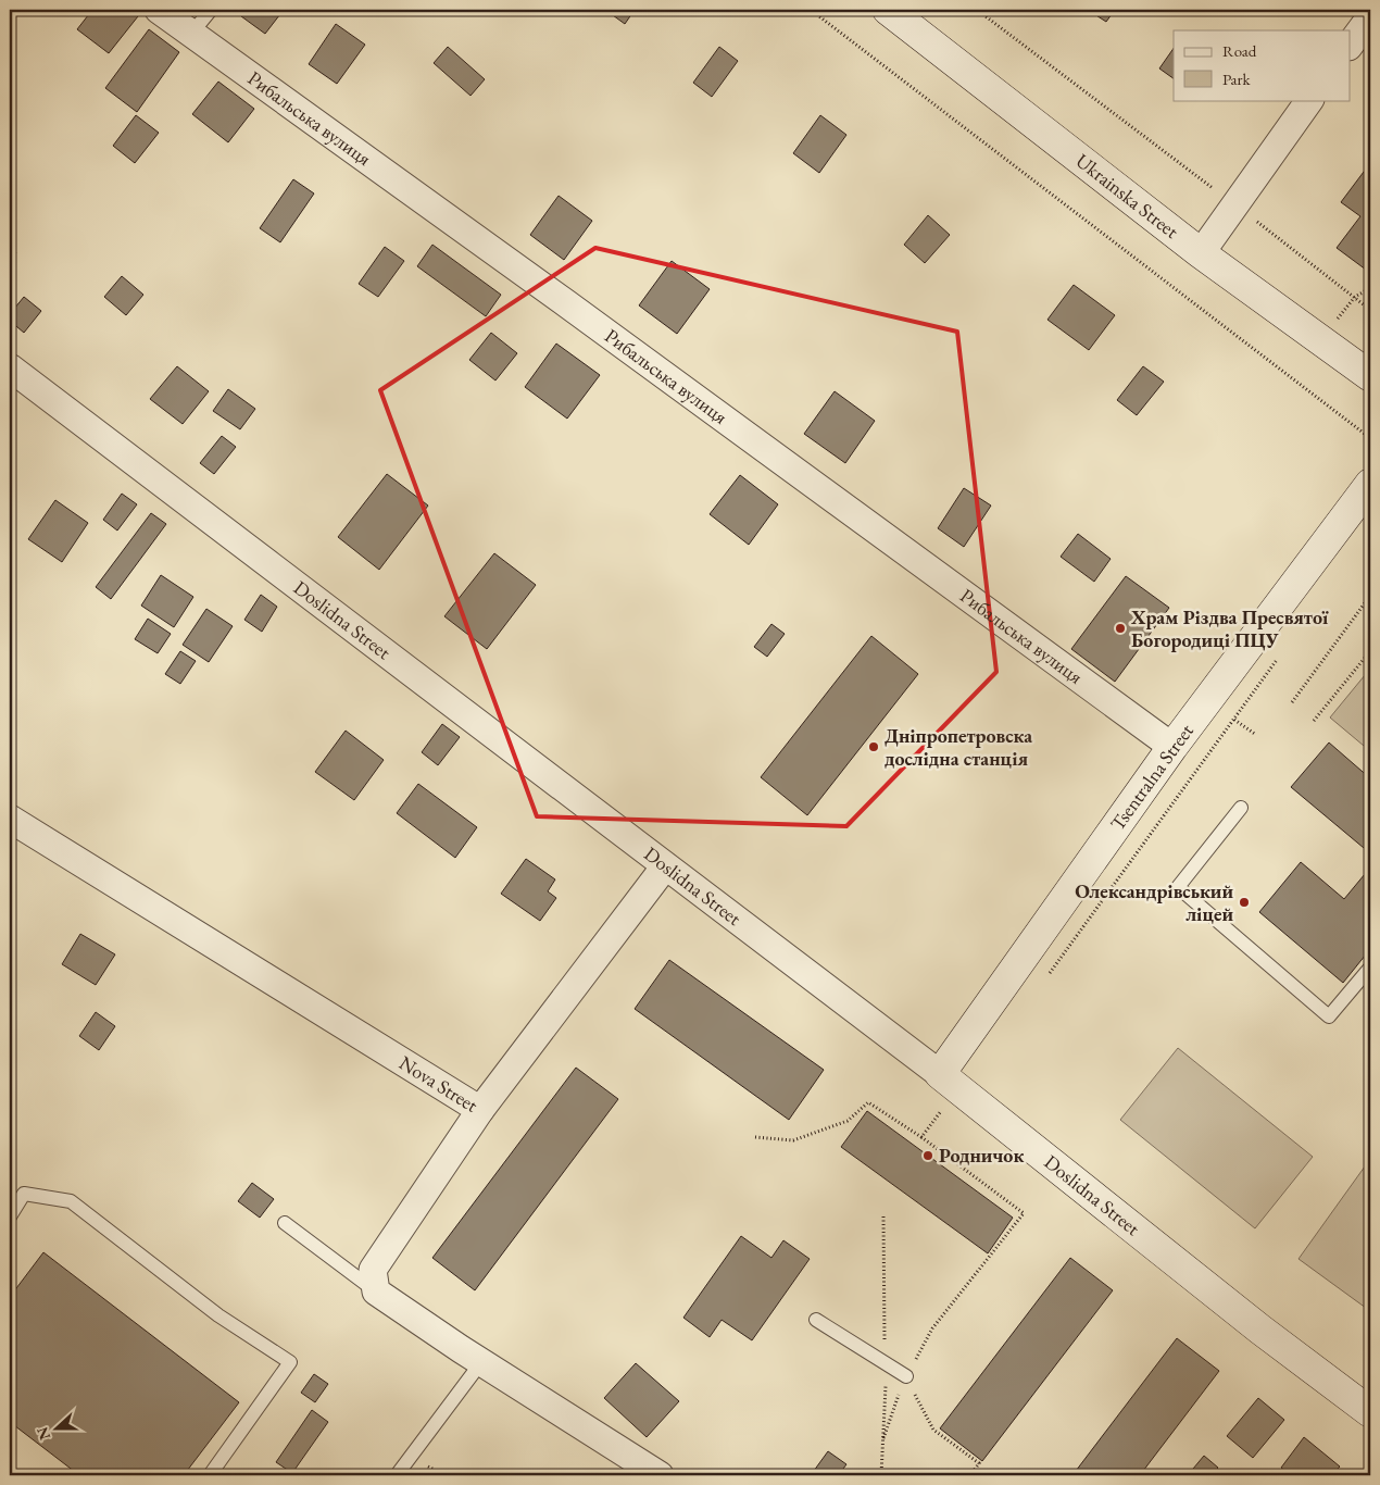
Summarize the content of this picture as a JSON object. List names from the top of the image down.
{
  "streets": {
    "street": [
      "Рибальська вулиця",
      "Ukrainska Street",
      "Doslidna Street",
      "Tsentralna Street",
      "Nova Street"
    ]
  },
  "crossings": [
    ["Рибальська вулиця", "Tsentralna Street"],
    ["Doslidna Street", "Tsentralna Street"]
  ],
  "places": [
    "Храм Різдва Пресвятої Богородиці ПЦУ",
    "Дніпропетровска дослідна станція",
    "Олександрівський ліцей",
    "Родничок"
  ],
  "legend": ["Road", "Park"],
  "north": "left"
}
